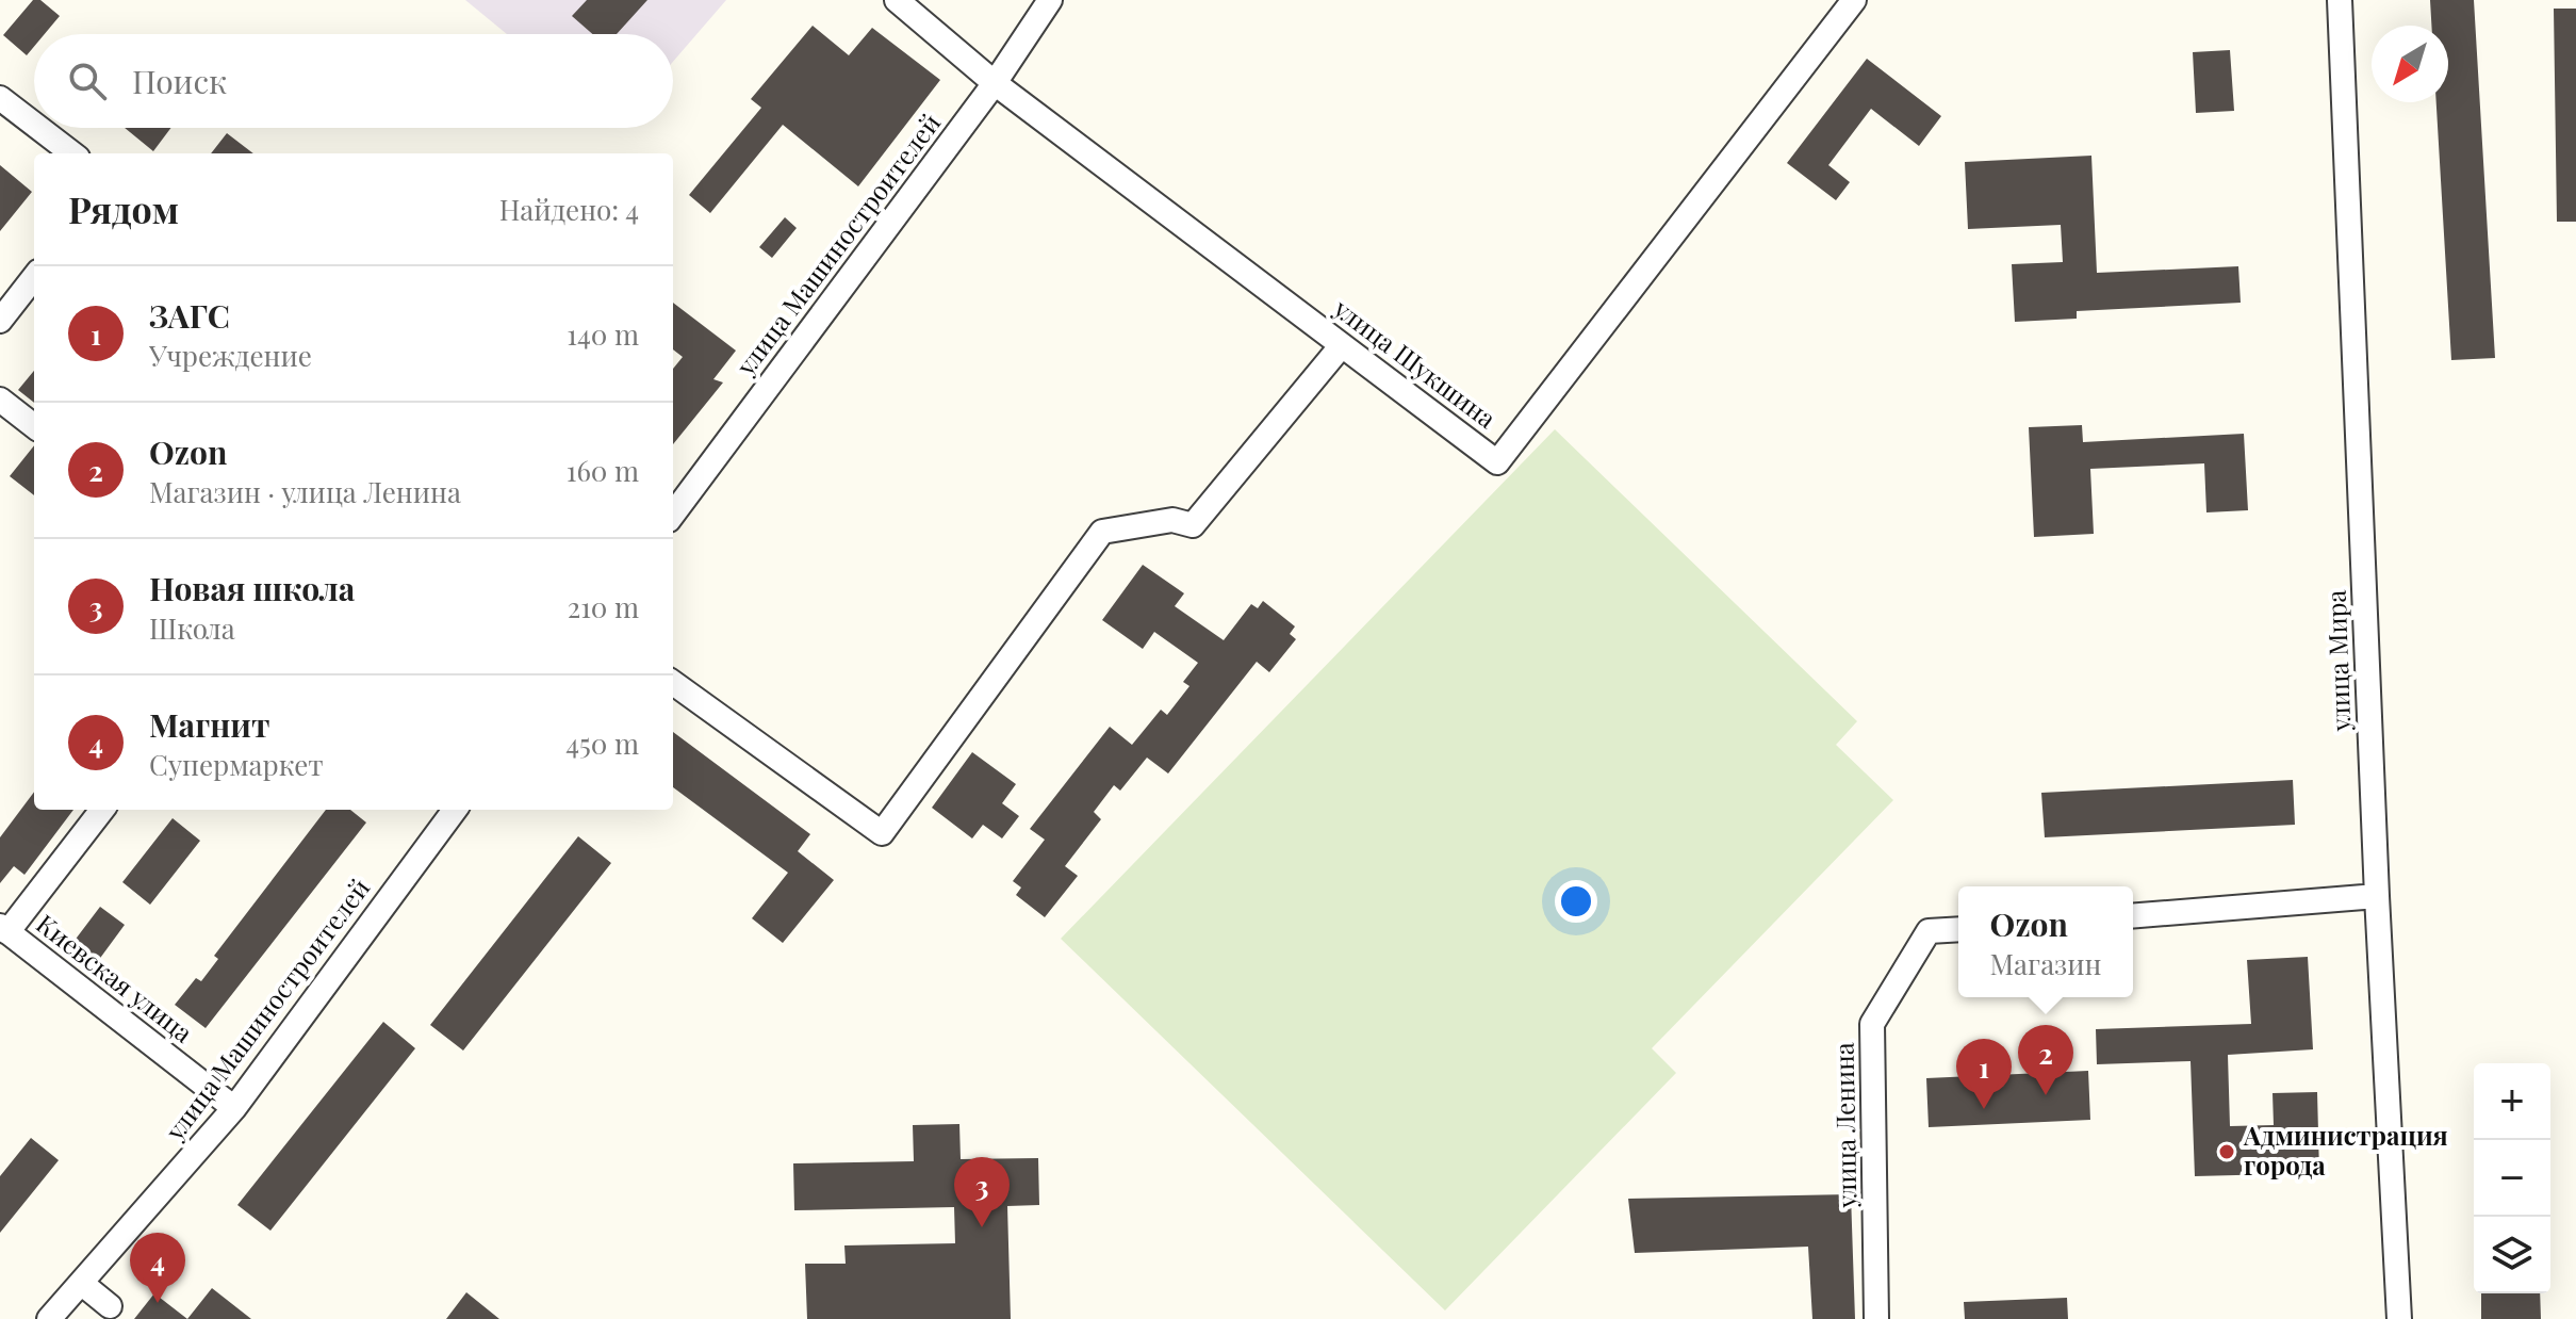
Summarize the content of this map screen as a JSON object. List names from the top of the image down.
{
  "streets": {
    "street": [
      "улица Машиностроителей",
      "улица Шукшина",
      "улица Мира",
      "Киевская улица",
      "улица Ленина"
    ]
  },
  "crossings": [
    ["улица Машиностроителей", "улица Шукшина"],
    ["улица Машиностроителей", "Киевская улица"]
  ],
  "places": ["Администрация города"],
  "north": "bottom left",
  "page": {
    "search": "Поиск",
    "heading": ["Рядом", "Найдено: 4"],
    "list": [
      {
        "mark": "1",
        "name": "ЗАГС",
        "note": "Учреждение",
        "value": "140 m"
      },
      {
        "mark": "2",
        "name": "Ozon",
        "note": "Магазин · улица Ленина",
        "value": "160 m"
      },
      {
        "mark": "3",
        "name": "Новая школа",
        "note": "Школа",
        "value": "210 m"
      },
      {
        "mark": "4",
        "name": "Магнит",
        "note": "Супермаркет",
        "value": "450 m"
      }
    ],
    "popup": ["Ozon", "Магазин"],
    "pins": [
      "2",
      "1",
      "3",
      "4"
    ],
    "map_buttons": ["+", "−"]
  }
}
